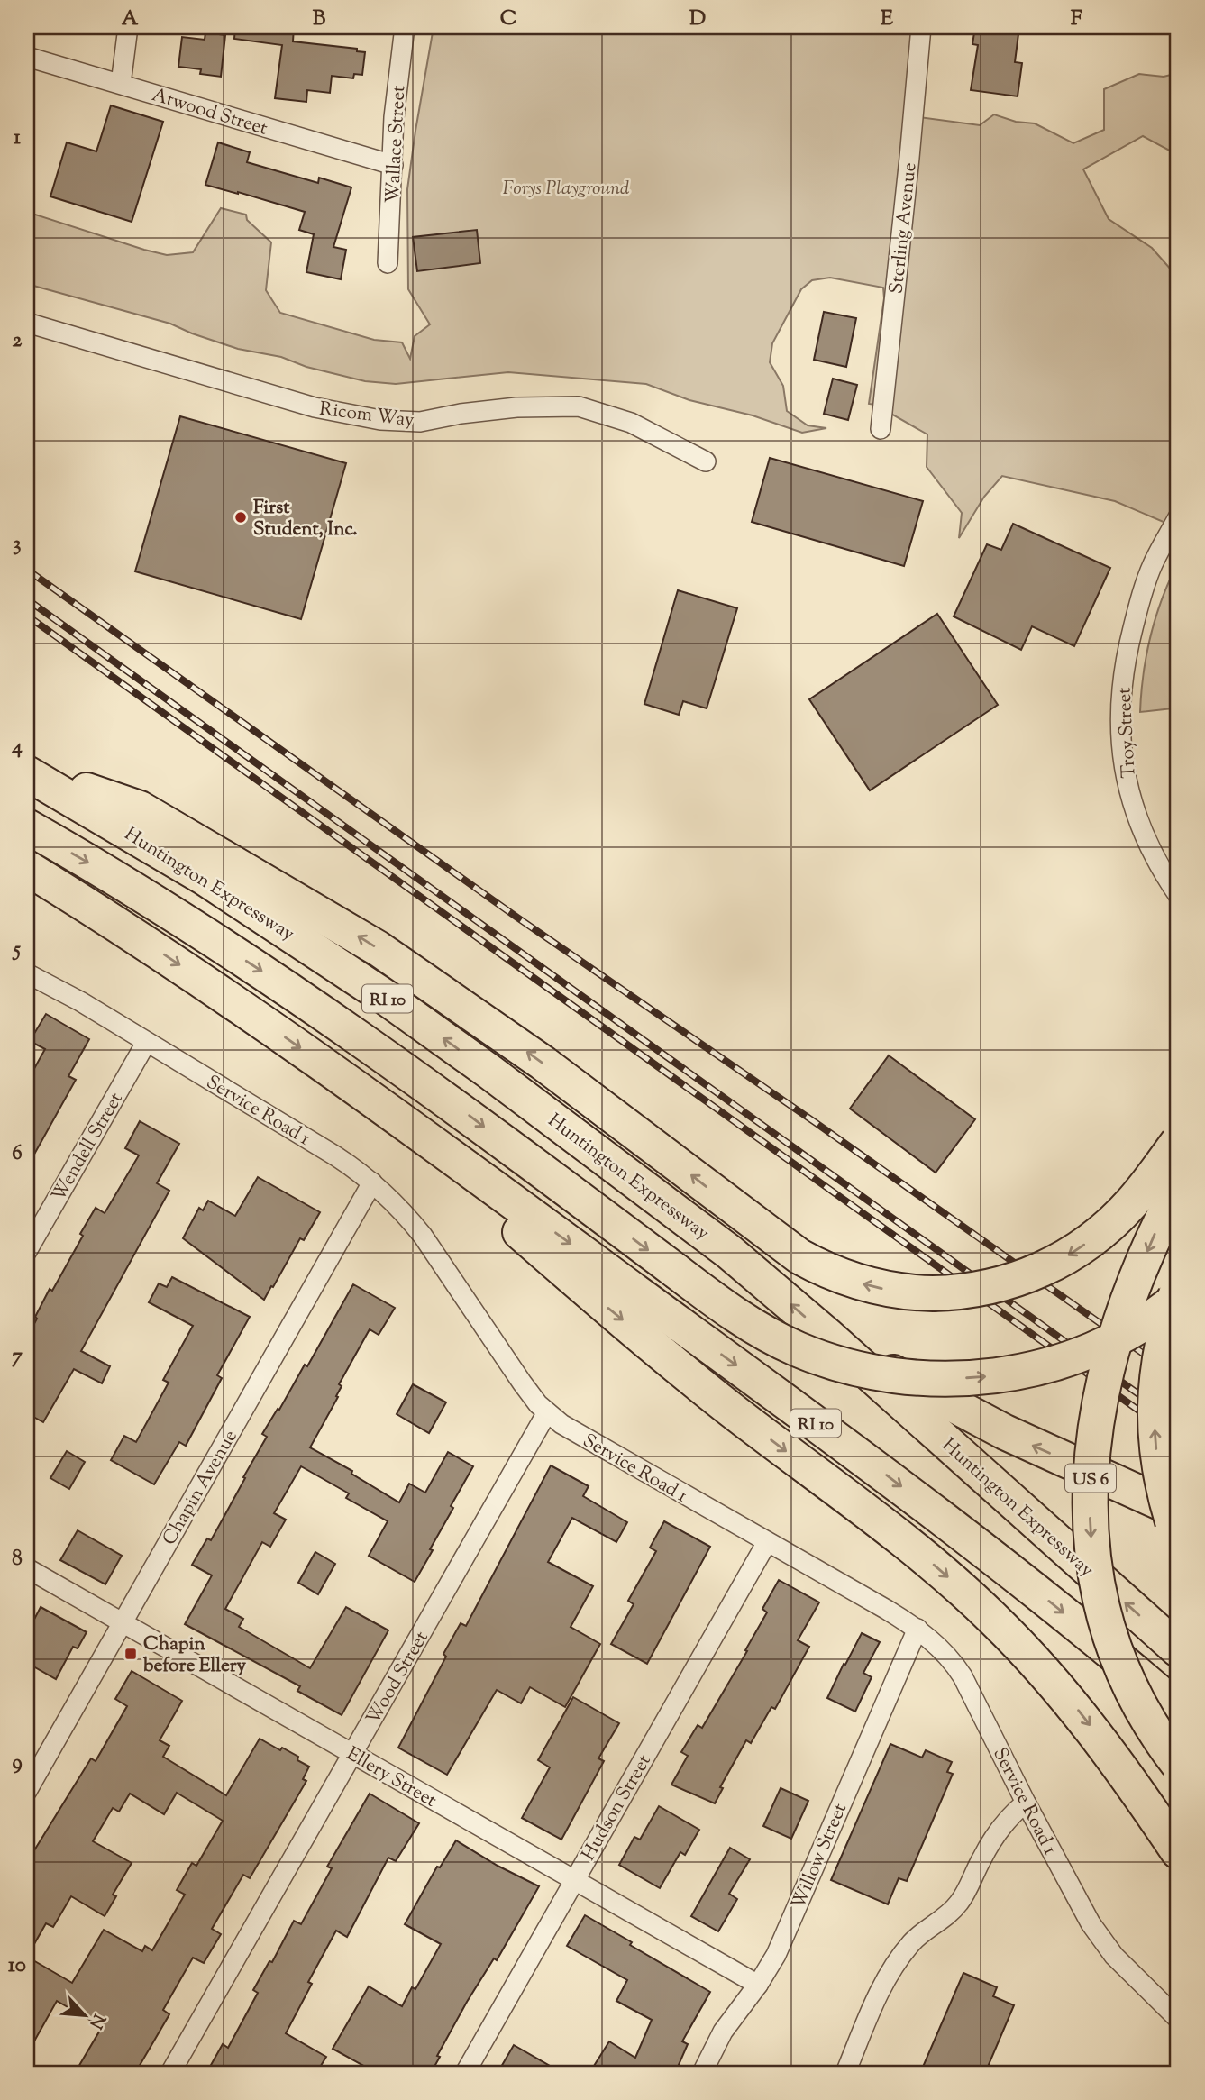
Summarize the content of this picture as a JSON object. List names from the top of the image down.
{
  "streets": {
    "highway": ["Huntington Expressway", "RI 10", "US 6"],
    "street": [
      "Atwood Street",
      "Wallace Street",
      "Sterling Avenue",
      "Ricom Way",
      "Troy Street",
      "Service Road 1",
      "Wendell Street",
      "Chapin Avenue",
      "Wood Street",
      "Ellery Street",
      "Hudson Street",
      "Willow Street"
    ]
  },
  "crossings": [
    ["Atwood Street", "Wallace Street"],
    ["Service Road 1", "Wendell Street"],
    ["Service Road 1", "Chapin Avenue"],
    ["Service Road 1", "Wood Street"],
    ["Service Road 1", "Hudson Street"],
    ["Service Road 1", "Willow Street"],
    ["Chapin Avenue", "Ellery Street"],
    ["Wood Street", "Ellery Street"],
    ["Ellery Street", "Hudson Street"],
    ["Ellery Street", "Willow Street"]
  ],
  "parks": ["Forys Playground"],
  "places": {
    "other": ["First Student, Inc."],
    "transit": ["Chapin before Ellery"]
  },
  "north": "bottom right",
  "grid": {
    "columns": [
      "A",
      "B",
      "C",
      "D",
      "E",
      "F"
    ],
    "rows": [
      "1",
      "2",
      "3",
      "4",
      "5",
      "6",
      "7",
      "8",
      "9",
      "10"
    ]
  }
}
